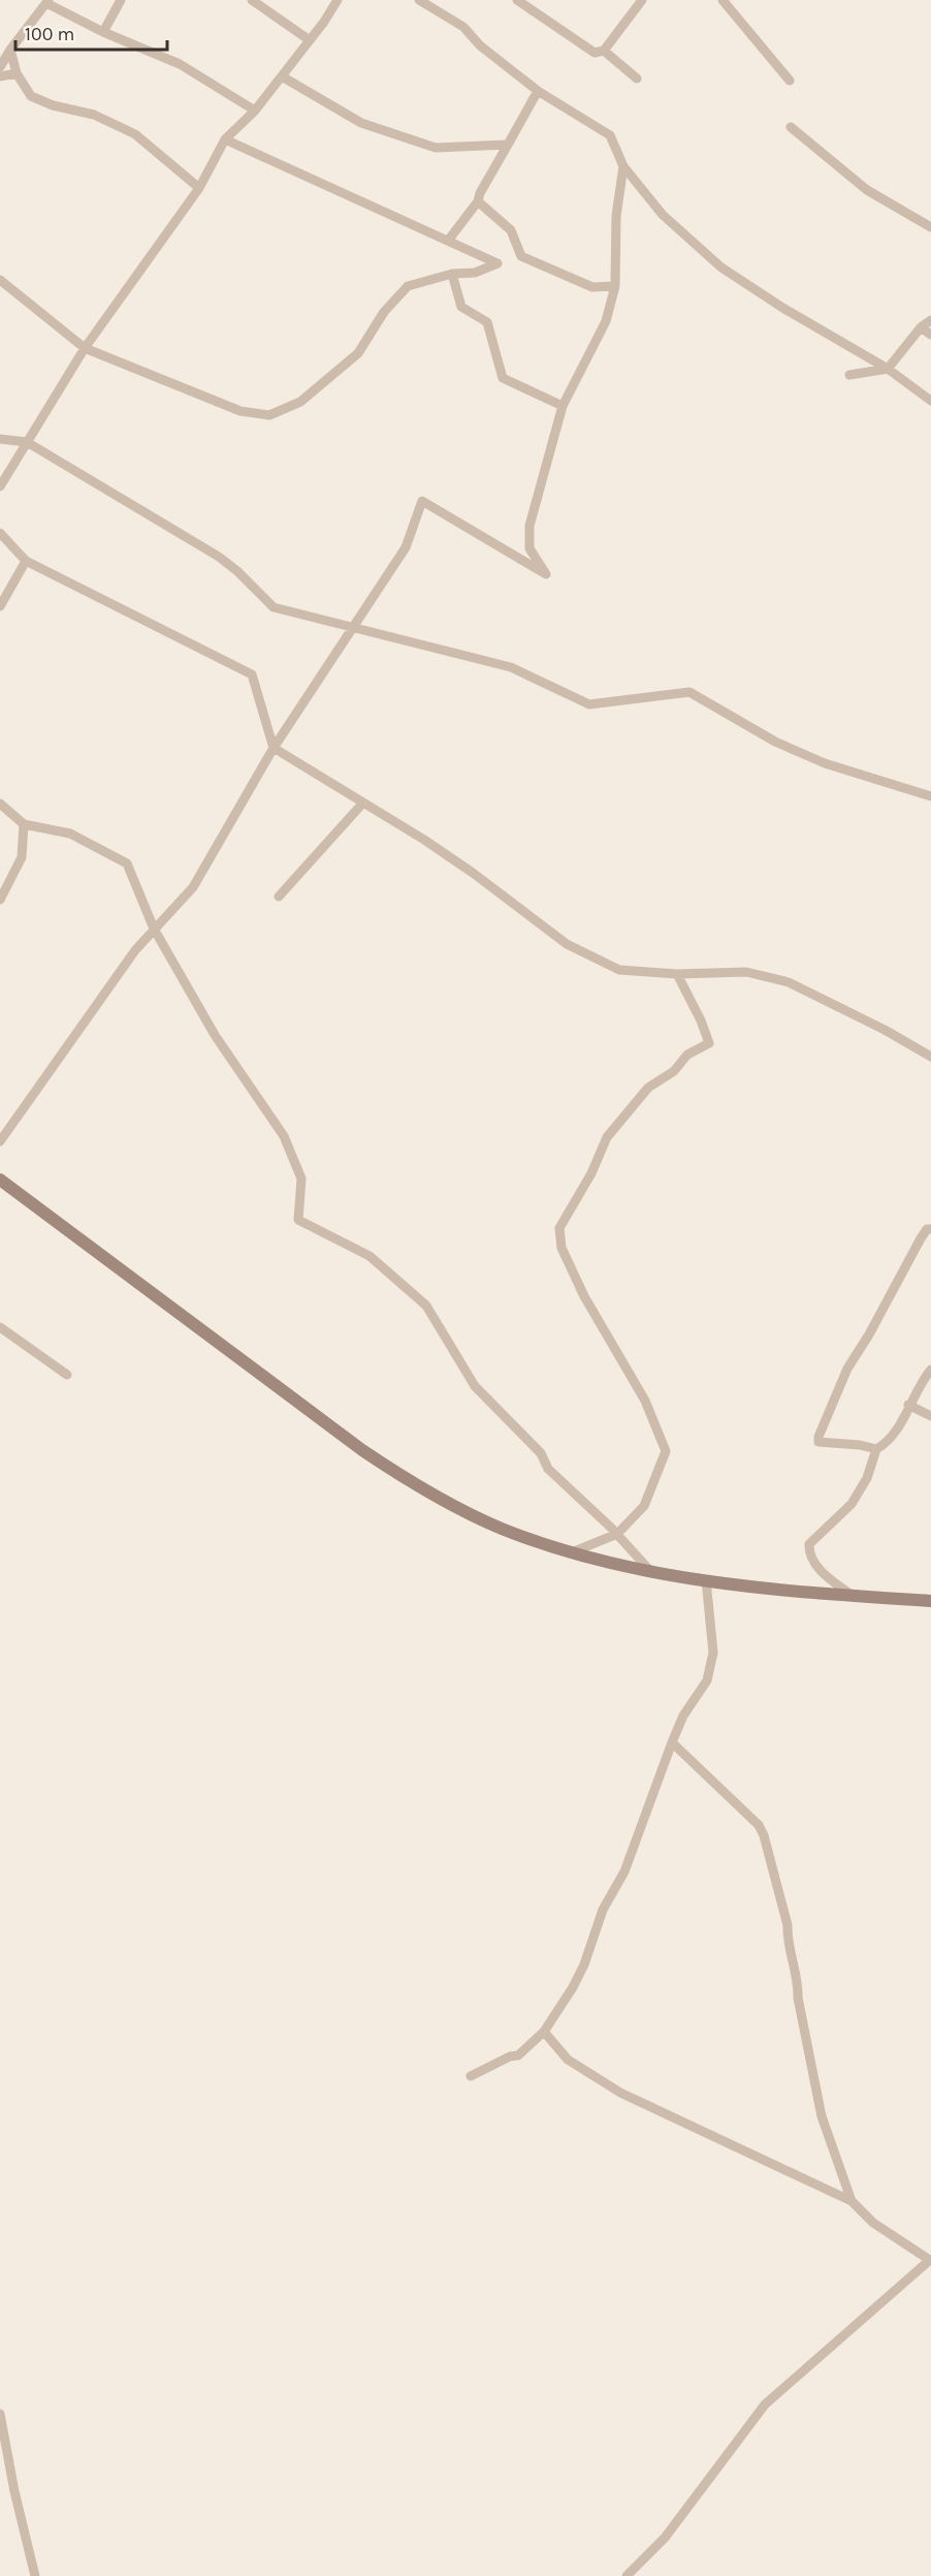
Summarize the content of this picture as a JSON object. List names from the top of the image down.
{
  "scale_bar": "100 m"
}
